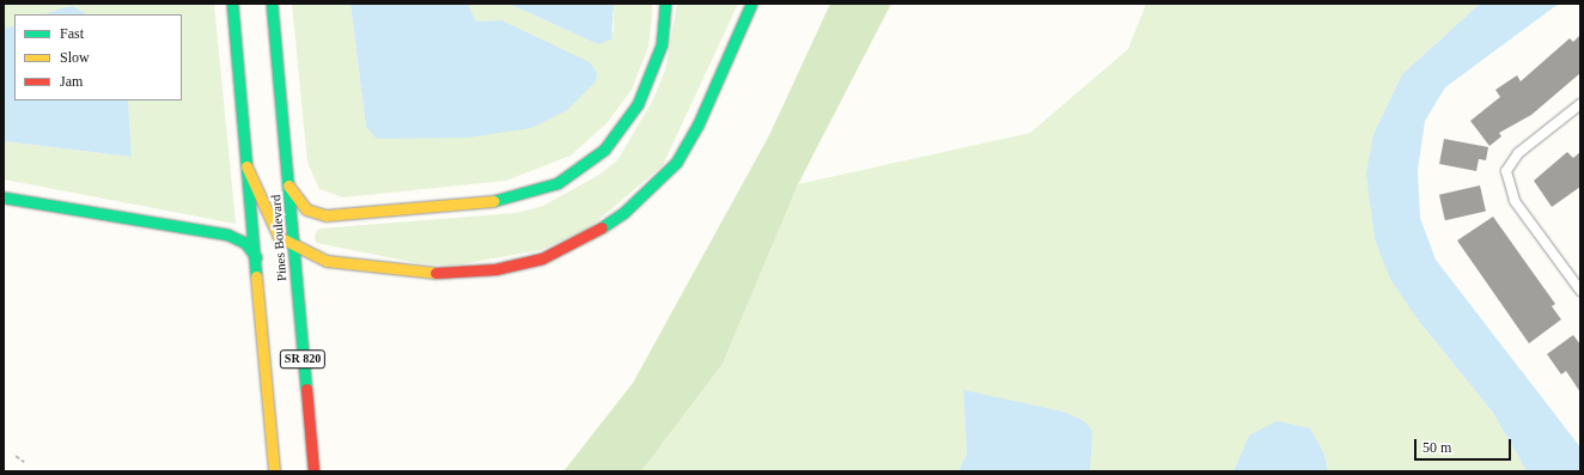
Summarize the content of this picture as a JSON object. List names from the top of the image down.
{
  "streets": {
    "highway": ["Pines Boulevard", "SR 820"]
  },
  "legend": ["Fast", "Slow", "Jam"],
  "scale_bar": "50 m"
}
